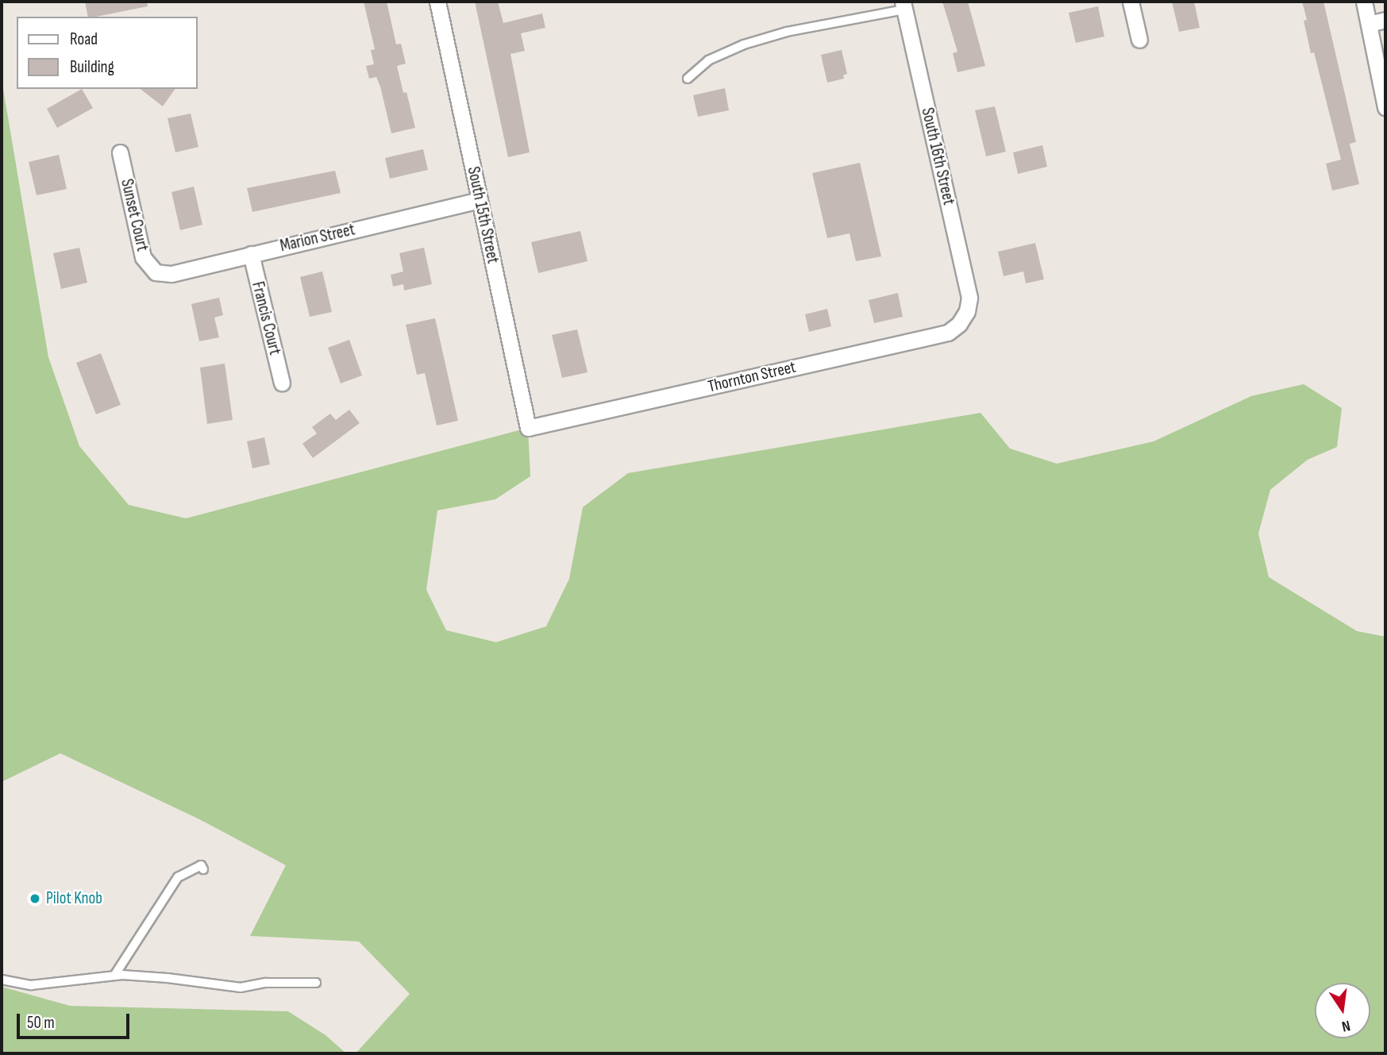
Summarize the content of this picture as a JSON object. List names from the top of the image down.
{
  "streets": {
    "street": [
      "South 16th Street",
      "Sunset Court",
      "South 15th Street",
      "Marion Street",
      "Francis Court",
      "Thornton Street"
    ]
  },
  "crossings": [
    ["South 16th Street", "Thornton Street"],
    ["Sunset Court", "Marion Street"],
    ["South 15th Street", "Marion Street"],
    ["South 15th Street", "Thornton Street"],
    ["Marion Street", "Francis Court"]
  ],
  "places": ["Pilot Knob"],
  "legend": ["Road", "Building"],
  "scale_bar": "50 m",
  "north": "bottom"
}
